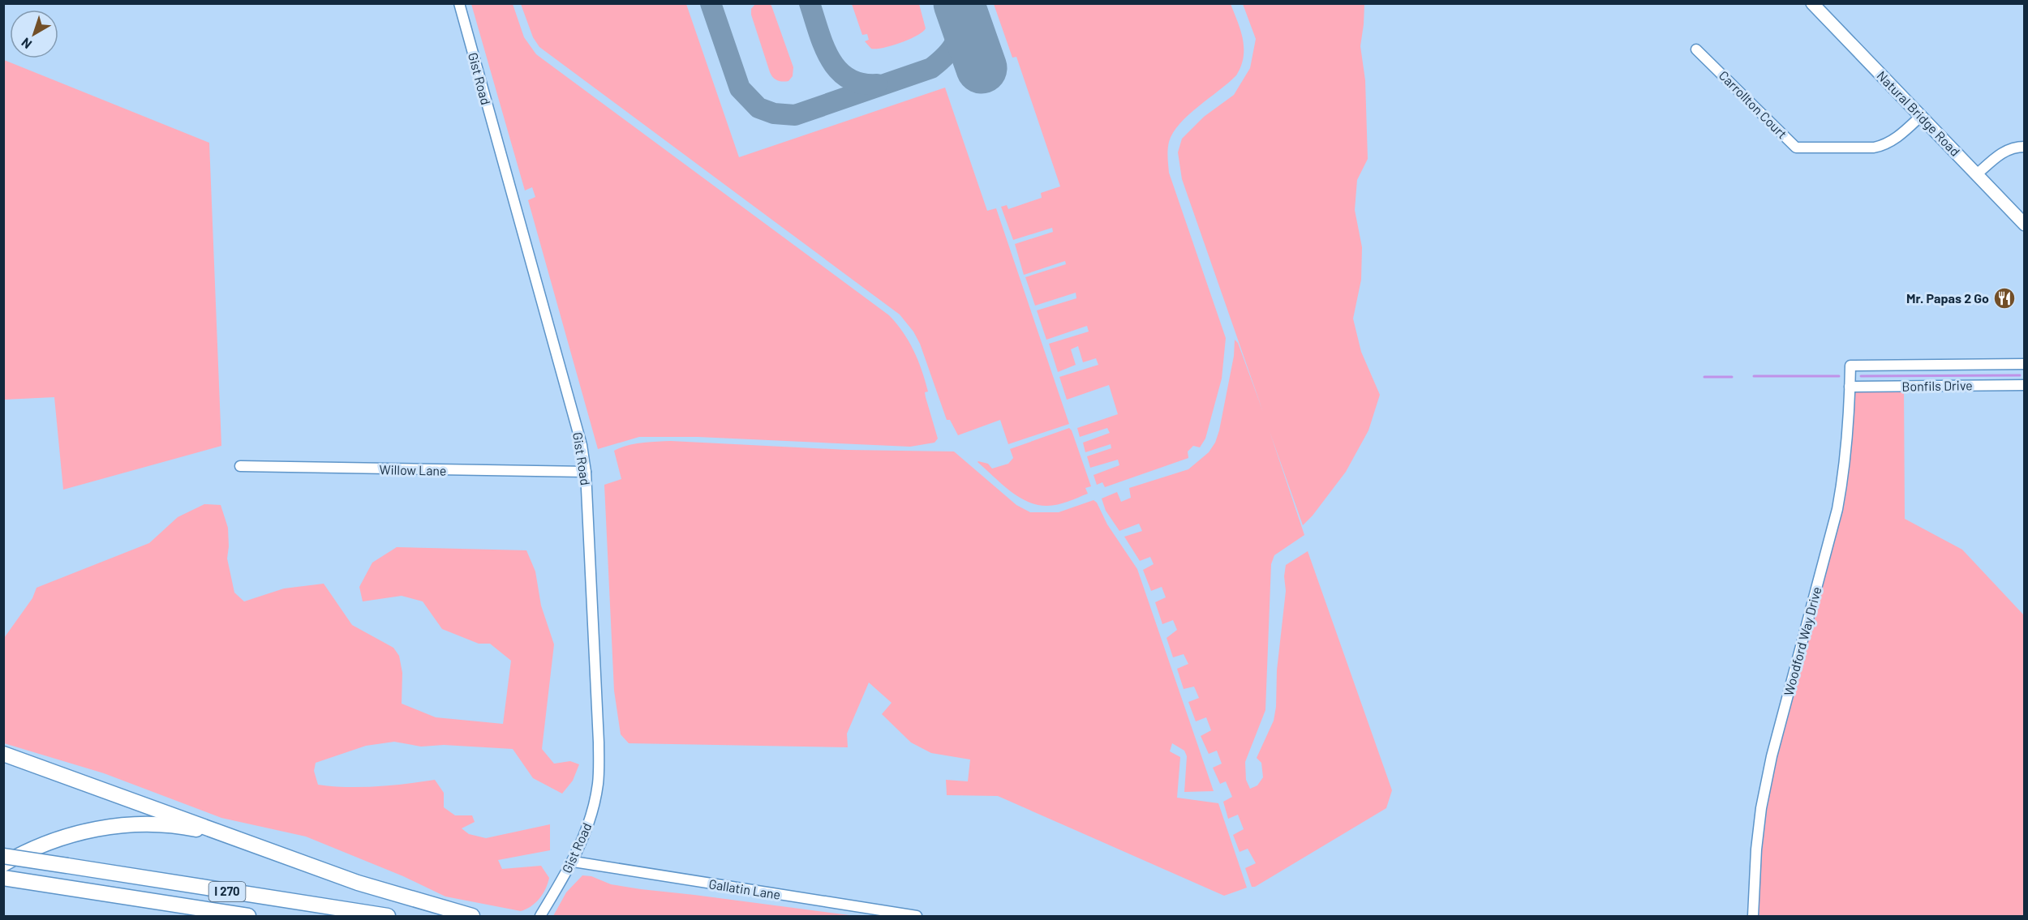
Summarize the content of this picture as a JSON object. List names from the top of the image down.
{
  "streets": {
    "highway": ["I 270"],
    "main road": ["Natural Bridge Road"],
    "street": [
      "Gist Road",
      "Carrollton Court",
      "Bonfils Drive",
      "Willow Lane",
      "Woodford Way Drive",
      "Gallatin Lane"
    ]
  },
  "crossings": [
    ["Gist Road", "Willow Lane"],
    ["Gist Road", "Gallatin Lane"],
    ["Carrollton Court", "Natural Bridge Road"],
    ["Bonfils Drive", "Woodford Way Drive"]
  ],
  "places": {
    "restaurant": ["Mr. Papas 2 Go"]
  },
  "north": "bottom left"
}
